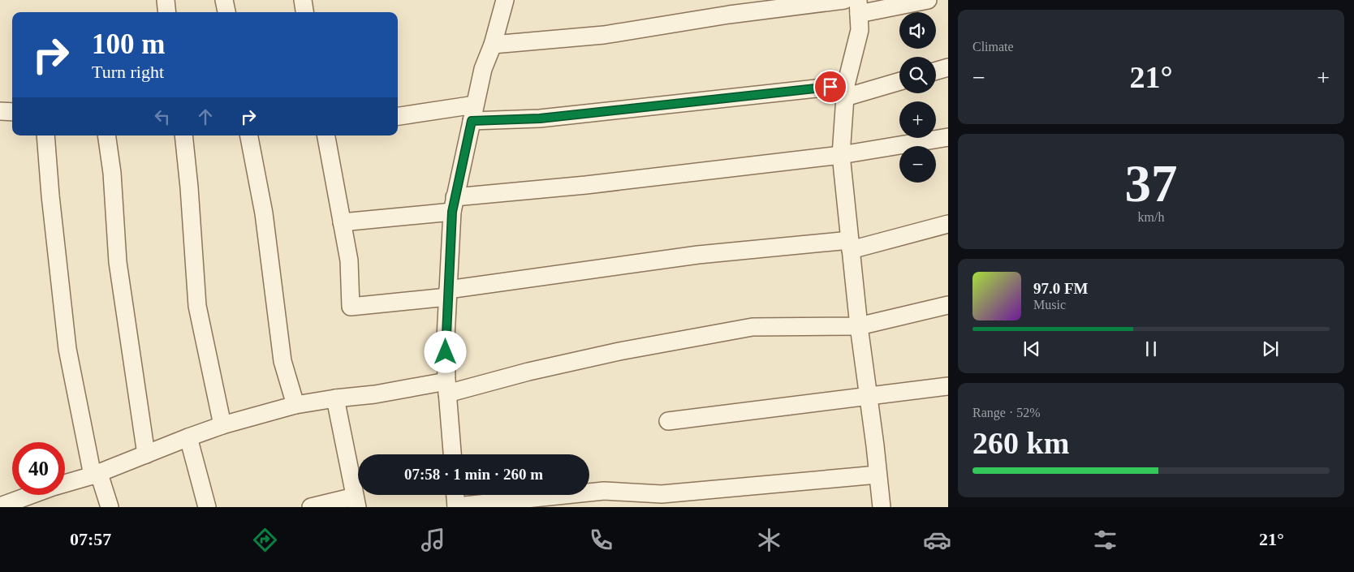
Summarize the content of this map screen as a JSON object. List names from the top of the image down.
{
  "page": {
    "tile": [
      "Climate",
      ["37", "km/h"],
      ["Range · 52%", "260 km"]
    ],
    "map_buttons": ["+", "−"],
    "turn": ["100 m", "Turn right"],
    "heat": ["−", "21°", "+"],
    "song": ["97.0 FM", "Music"],
    "limit": "40",
    "trip": "07:58 · 1 min · 260 m",
    "tabs": ["07:57", "21°"]
  }
}
